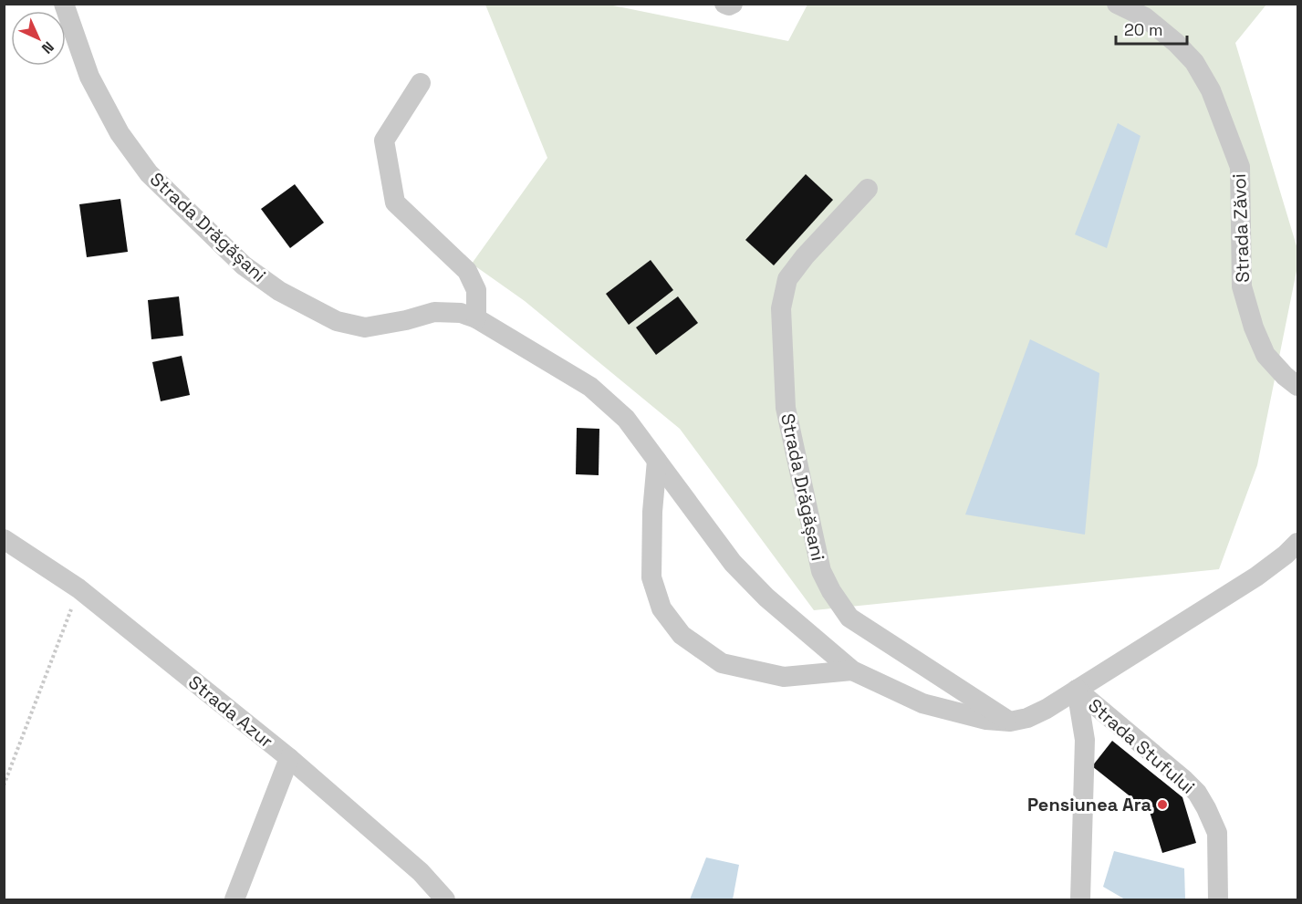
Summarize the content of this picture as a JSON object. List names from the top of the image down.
{
  "streets": {
    "street": [
      "Strada Drăgășani",
      "Strada Zăvoi",
      "Strada Azur",
      "Strada Stufului"
    ]
  },
  "crossings": [
    ["Strada Drăgășani", "Strada Stufului"]
  ],
  "places": ["Pensiunea Ara"],
  "scale_bar": "20 m",
  "north": "bottom right"
}
